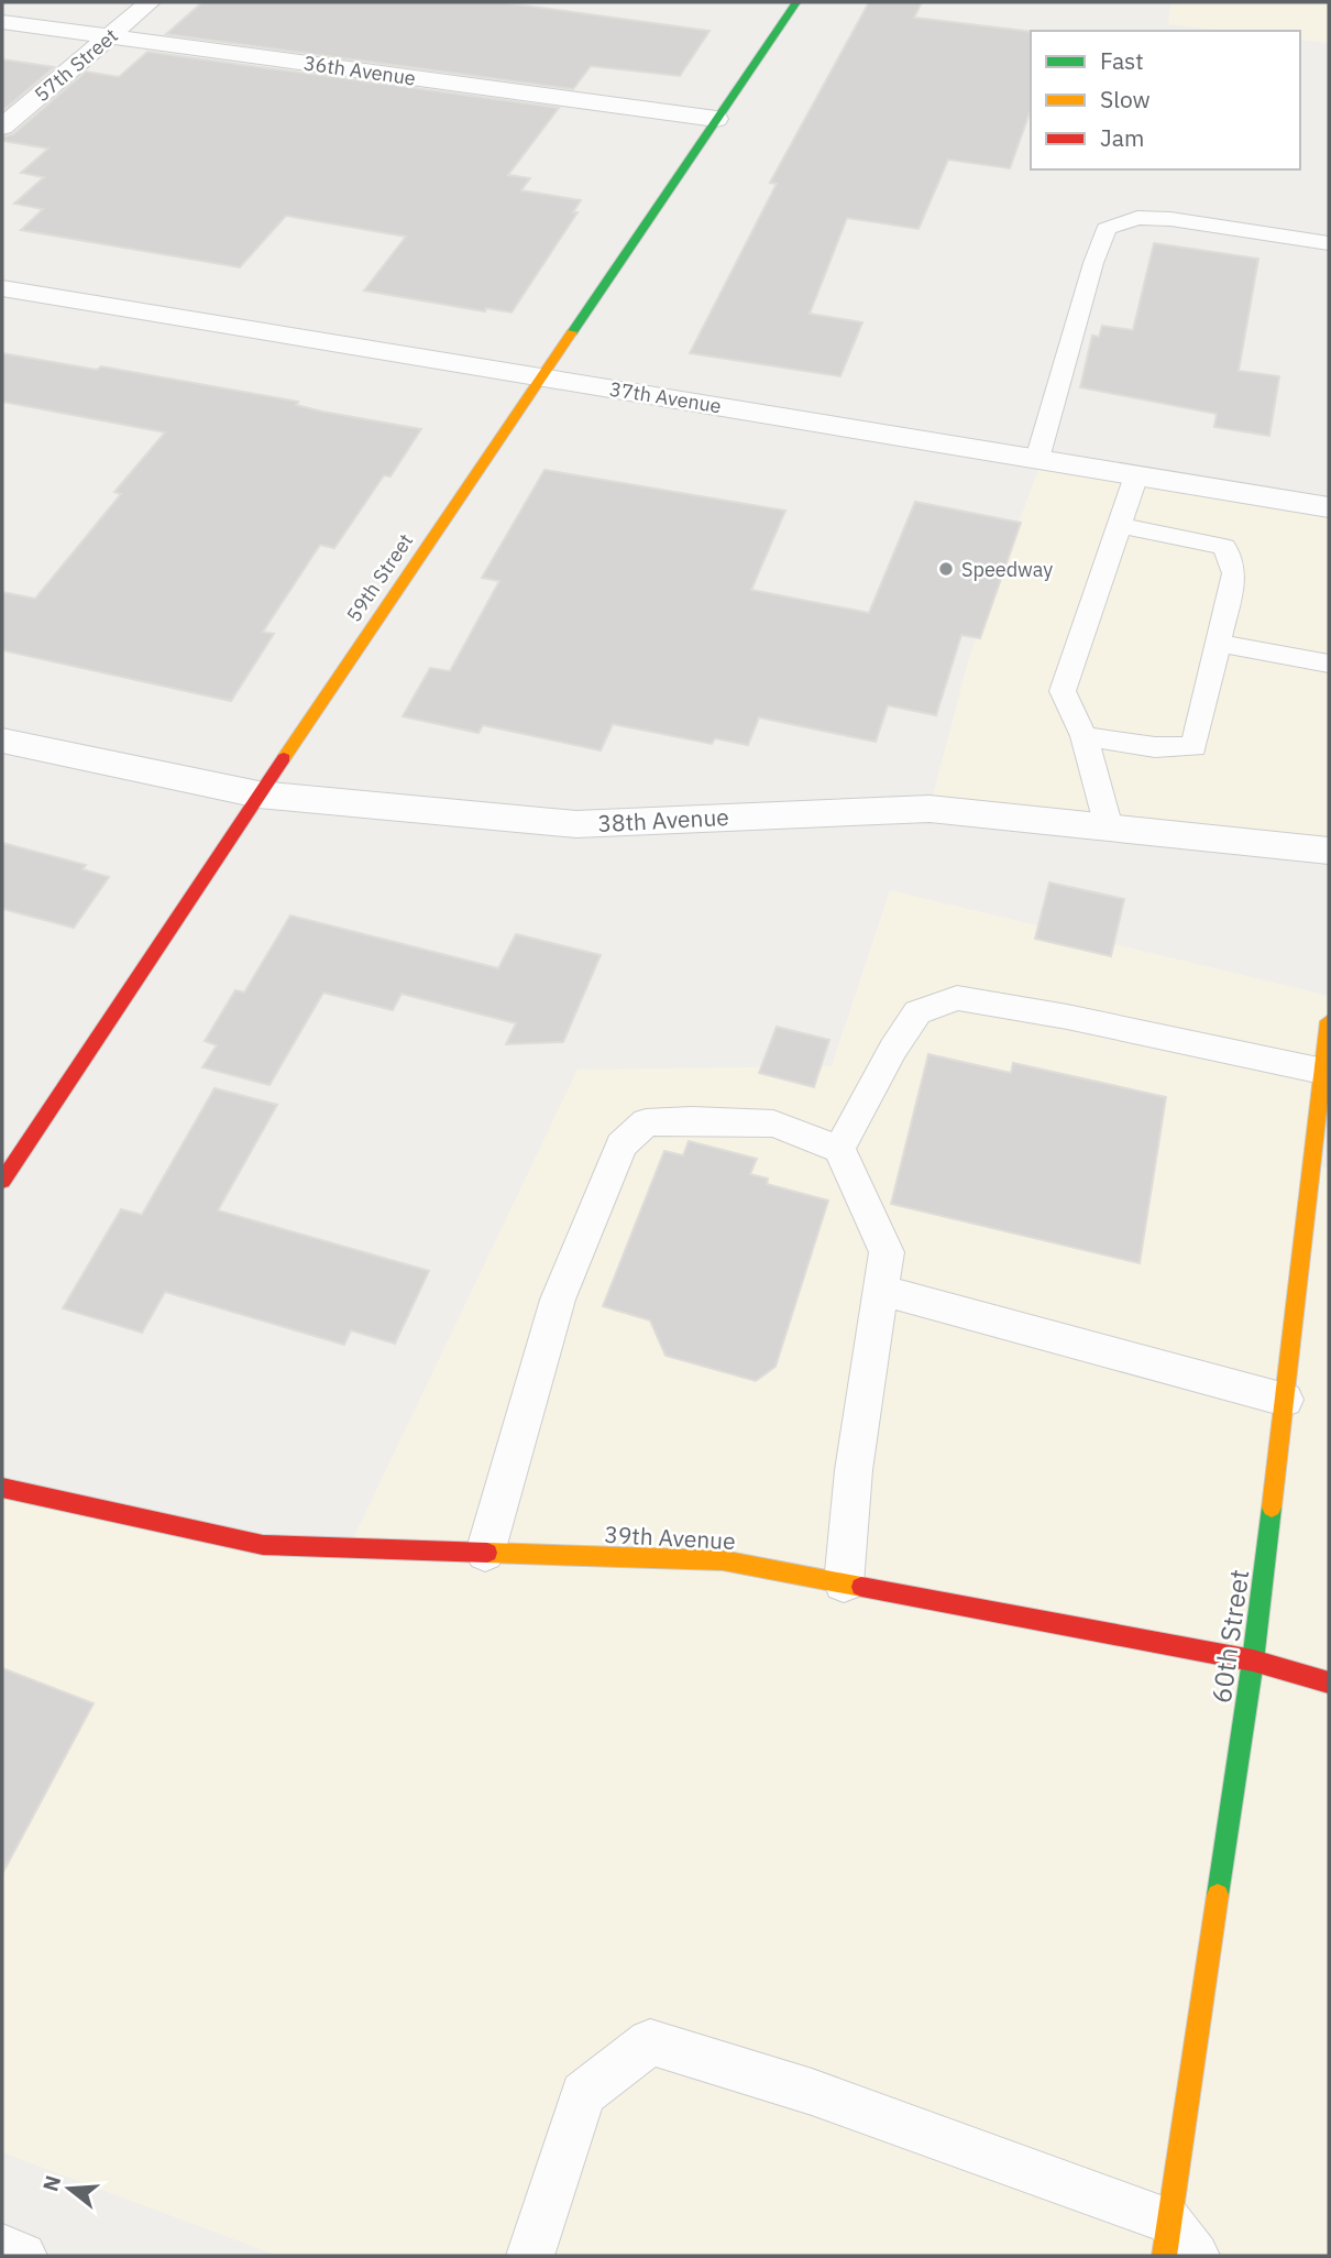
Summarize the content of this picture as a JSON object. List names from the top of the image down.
{
  "streets": {
    "street": [
      "57th Street",
      "36th Avenue",
      "37th Avenue",
      "59th Street",
      "38th Avenue",
      "39th Avenue",
      "60th Street"
    ]
  },
  "crossings": [
    ["57th Street", "36th Avenue"],
    ["36th Avenue", "59th Street"],
    ["37th Avenue", "59th Street"],
    ["59th Street", "38th Avenue"],
    ["39th Avenue", "60th Street"]
  ],
  "places": ["Speedway"],
  "legend": ["Fast", "Slow", "Jam"],
  "north": "left"
}
